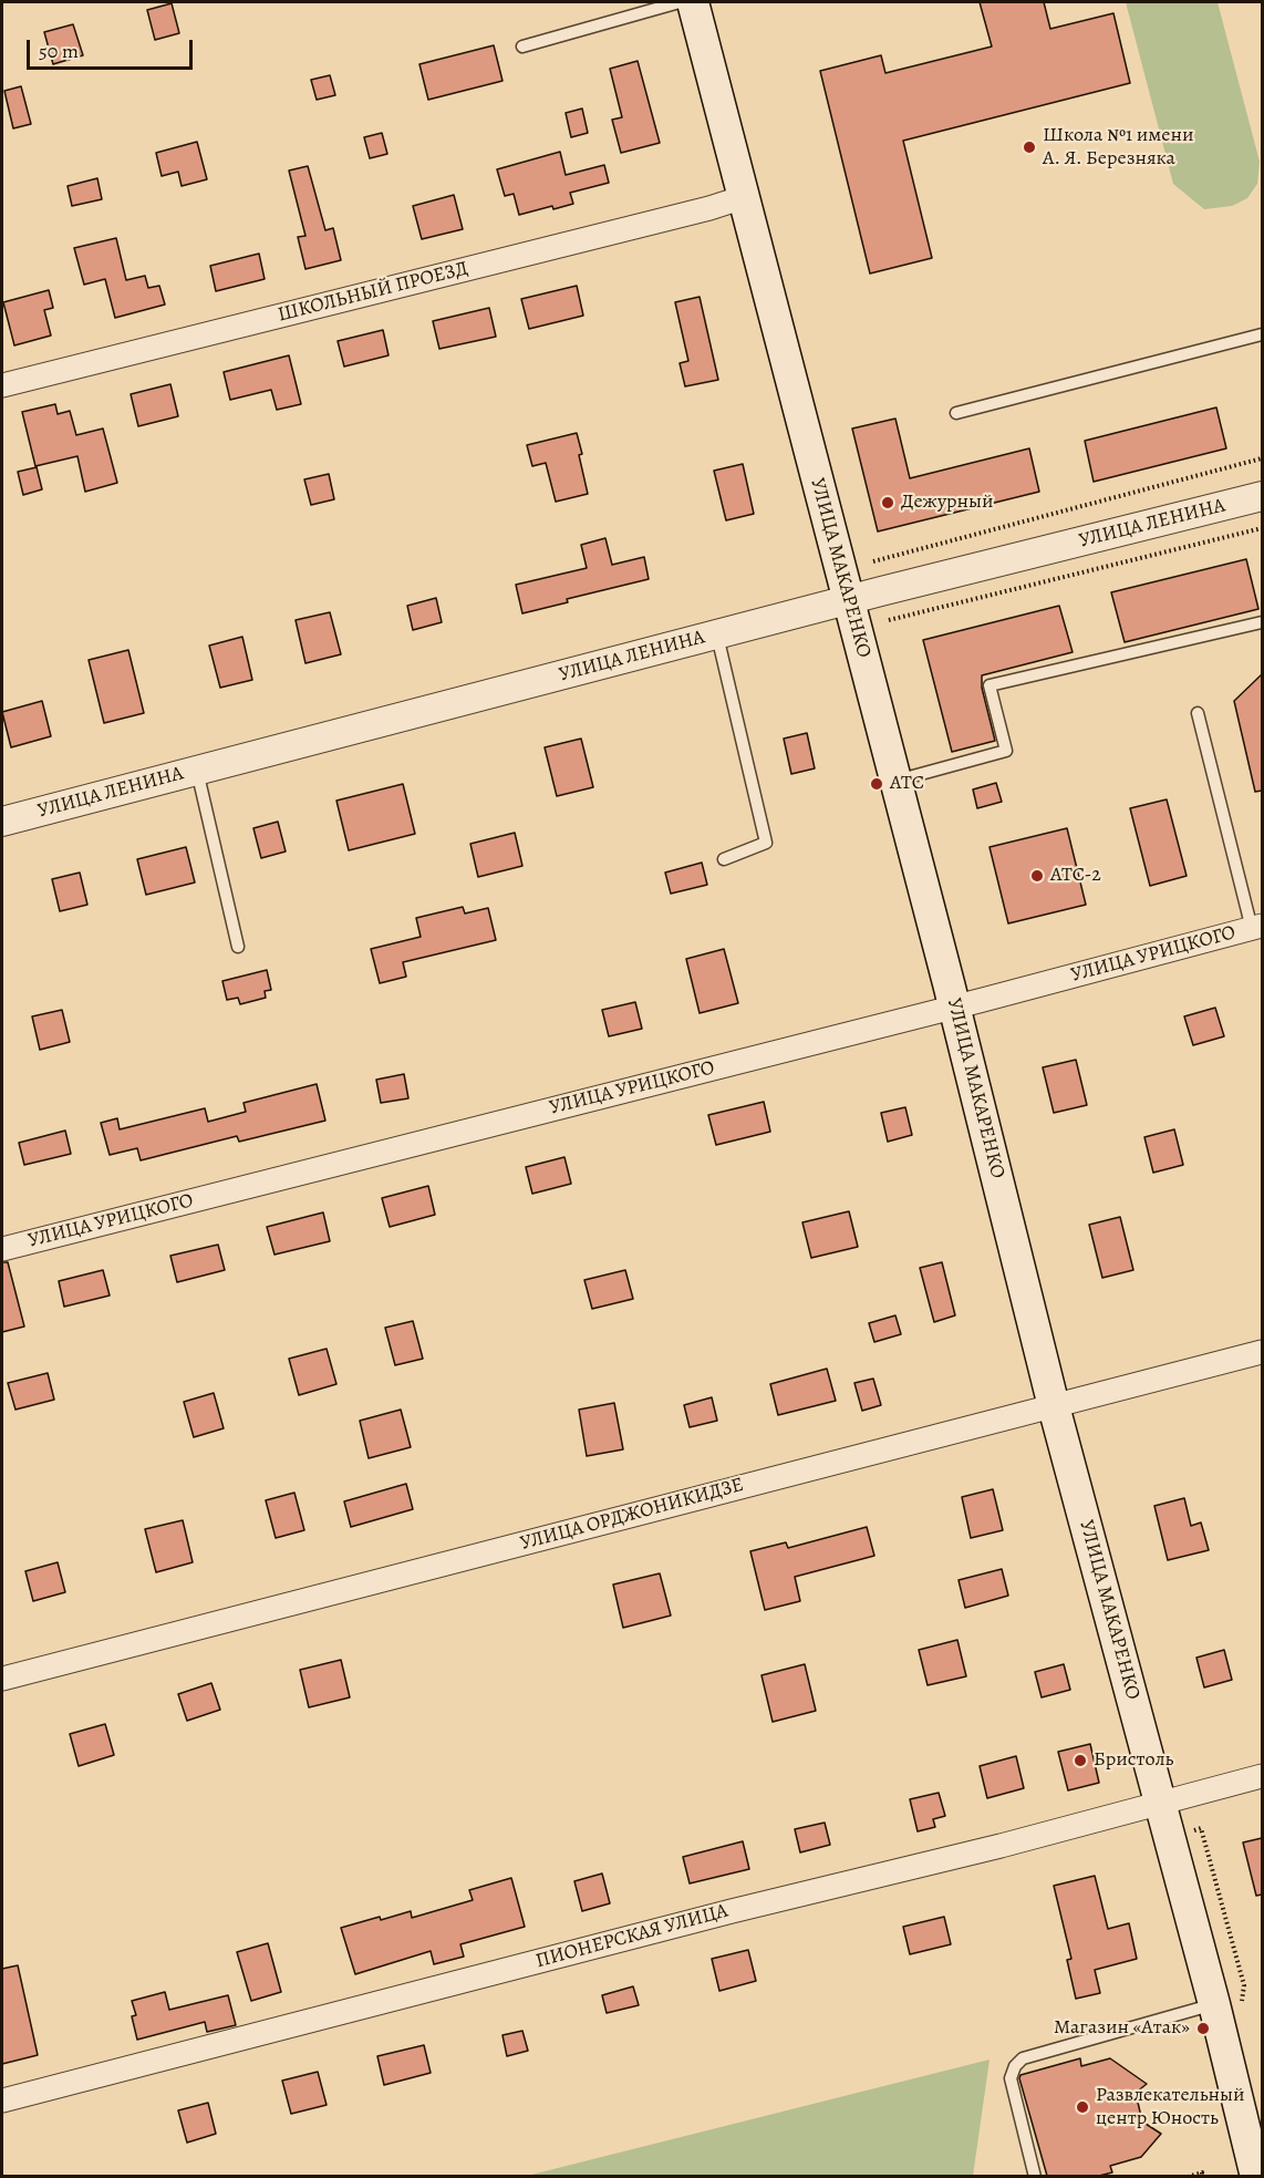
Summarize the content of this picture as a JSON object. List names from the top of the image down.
{
  "streets": {
    "main road": ["УЛИЦА МАКАРЕНКО"],
    "street": [
      "ШКОЛЬНЫЙ ПРОЕЗД",
      "УЛИЦА ЛЕНИНА",
      "УЛИЦА УРИЦКОГО",
      "УЛИЦА ОРДЖОНИКИДЗЕ",
      "ПИОНЕРСКАЯ УЛИЦА"
    ]
  },
  "crossings": [
    ["ШКОЛЬНЫЙ ПРОЕЗД", "УЛИЦА МАКАРЕНКО"],
    ["УЛИЦА ЛЕНИНА", "УЛИЦА МАКАРЕНКО"],
    ["УЛИЦА МАКАРЕНКО", "УЛИЦА УРИЦКОГО"],
    ["УЛИЦА МАКАРЕНКО", "УЛИЦА ОРДЖОНИКИДЗЕ"],
    ["УЛИЦА МАКАРЕНКО", "ПИОНЕРСКАЯ УЛИЦА"]
  ],
  "places": [
    "Школа №1 имени А. Я. Березняка",
    "Дежурный",
    "АТС",
    "АТС-2",
    "Бристоль",
    "Магазин «Атак»",
    "Развлекательный центр Юность"
  ],
  "scale_bar": "50 m"
}
